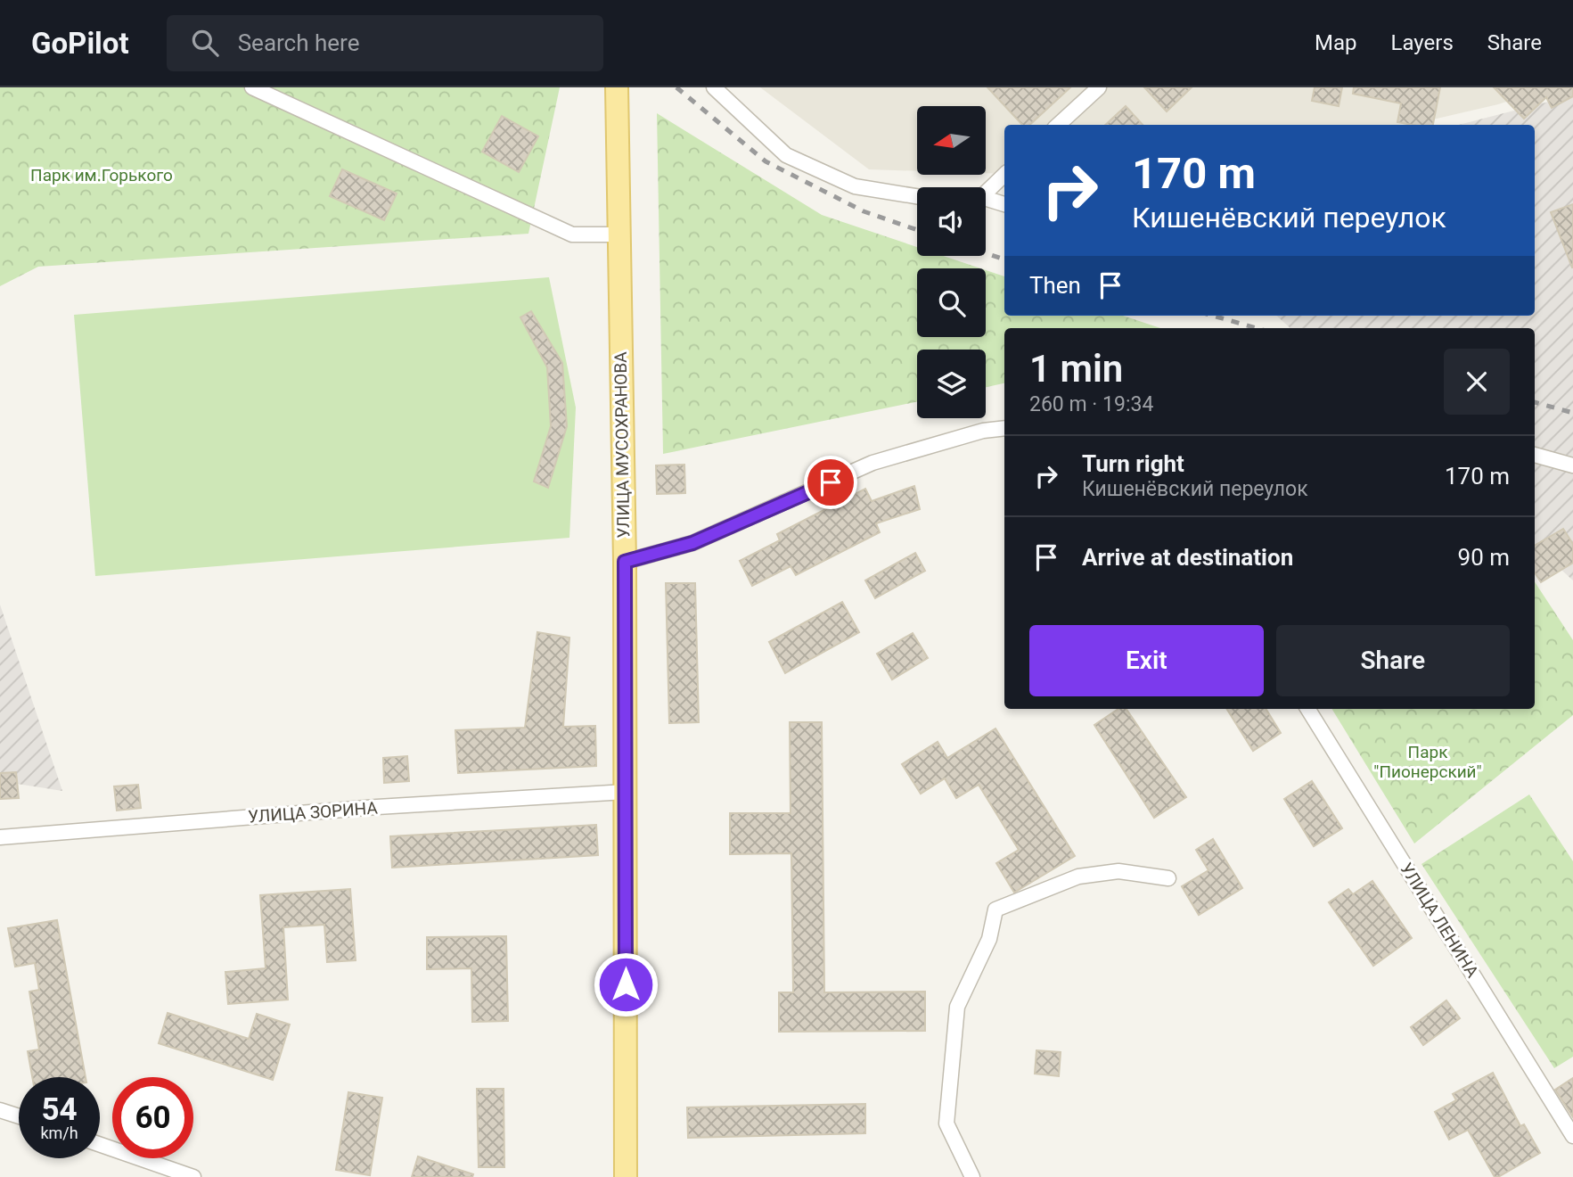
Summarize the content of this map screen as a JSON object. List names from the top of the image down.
{
  "streets": {
    "main road": ["УЛИЦА МУСОХРАНОВА"],
    "street": ["УЛИЦА ЗОРИНА", "УЛИЦА ЛЕНИНА"]
  },
  "crossings": [
    ["УЛИЦА МУСОХРАНОВА", "УЛИЦА ЗОРИНА"]
  ],
  "parks": ["Парк им.Горького", "Парк \"Пионерский\""],
  "north": "left",
  "page": {
    "header": "GoPilot",
    "search": "Search here",
    "nav": ["Map", "Layers", "Share"],
    "turn": ["170 m", "Кишенёвский переулок"],
    "then": "Then",
    "heading": ["1 min", "260 m · 19:34"],
    "list": [
      {
        "name": "Turn right",
        "note": "Кишенёвский переулок",
        "value": "170 m"
      },
      {
        "name": "Arrive at destination",
        "value": "90 m"
      }
    ],
    "buttons": ["Exit", "Share"],
    "speed": "54 km/h",
    "limit": "60"
  }
}
